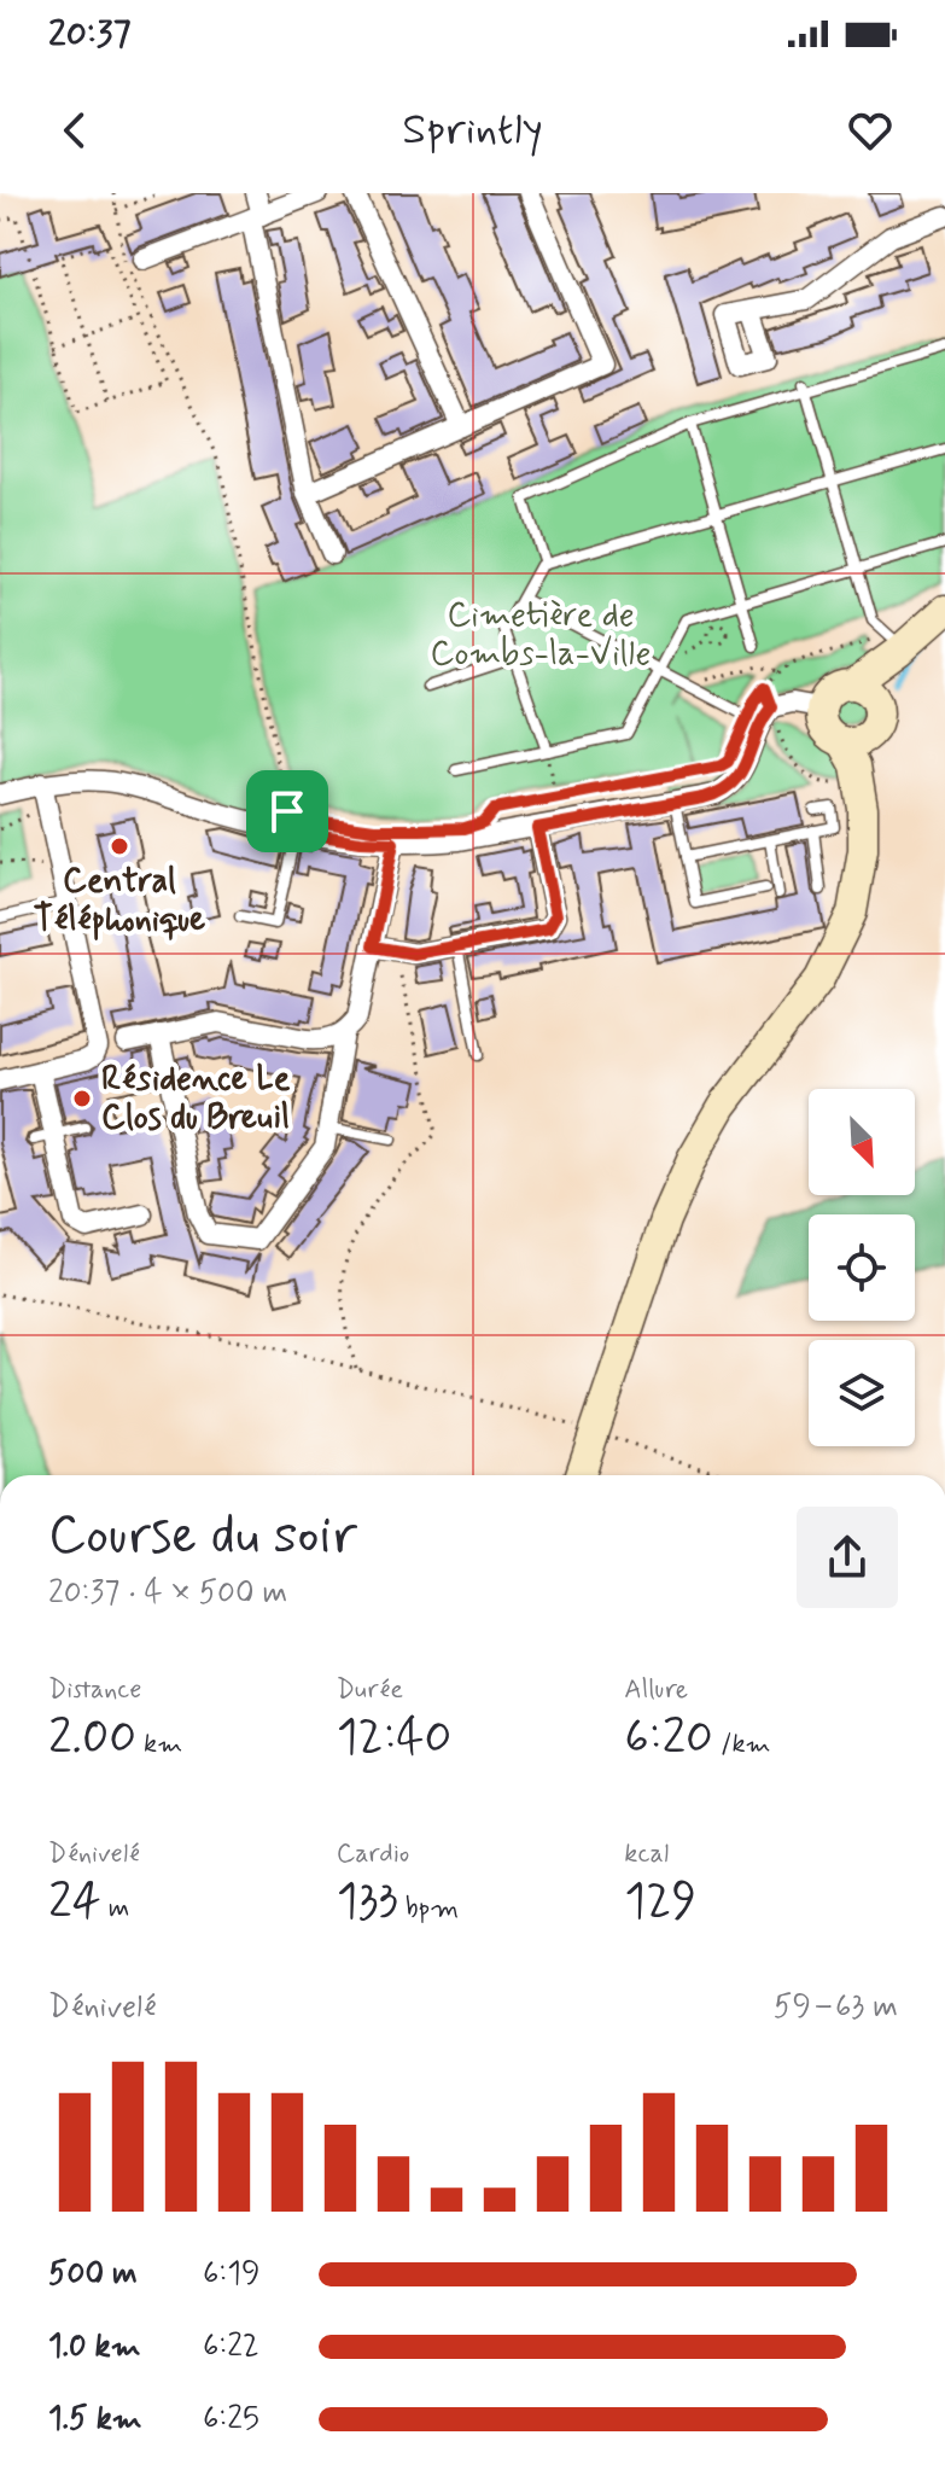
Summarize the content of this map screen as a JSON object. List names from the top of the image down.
{
  "parks": ["Cimetière de Combs-la-Ville"],
  "places": ["Central Téléphonique", "Résidence Le Clos du Breuil"],
  "north": "bottom right",
  "page": {
    "status": "20:37",
    "header": "Sprintly",
    "heading": ["Course du soir", "20:37 · 4 × 500 m"],
    "stats": [
      ["Distance", "2.00 km"],
      ["Durée", "12:40"],
      ["Allure", "6:20 /km"],
      ["Dénivelé", "24 m"],
      ["Cardio", "133 bpm"],
      ["kcal", "129"]
    ],
    "chart": ["Dénivelé", "59–63 m"],
    "list": [
      {
        "name": "500 m",
        "note": "6:19"
      },
      {
        "name": "1.0 km",
        "note": "6:22"
      },
      {
        "name": "1.5 km",
        "note": "6:25"
      }
    ]
  }
}
